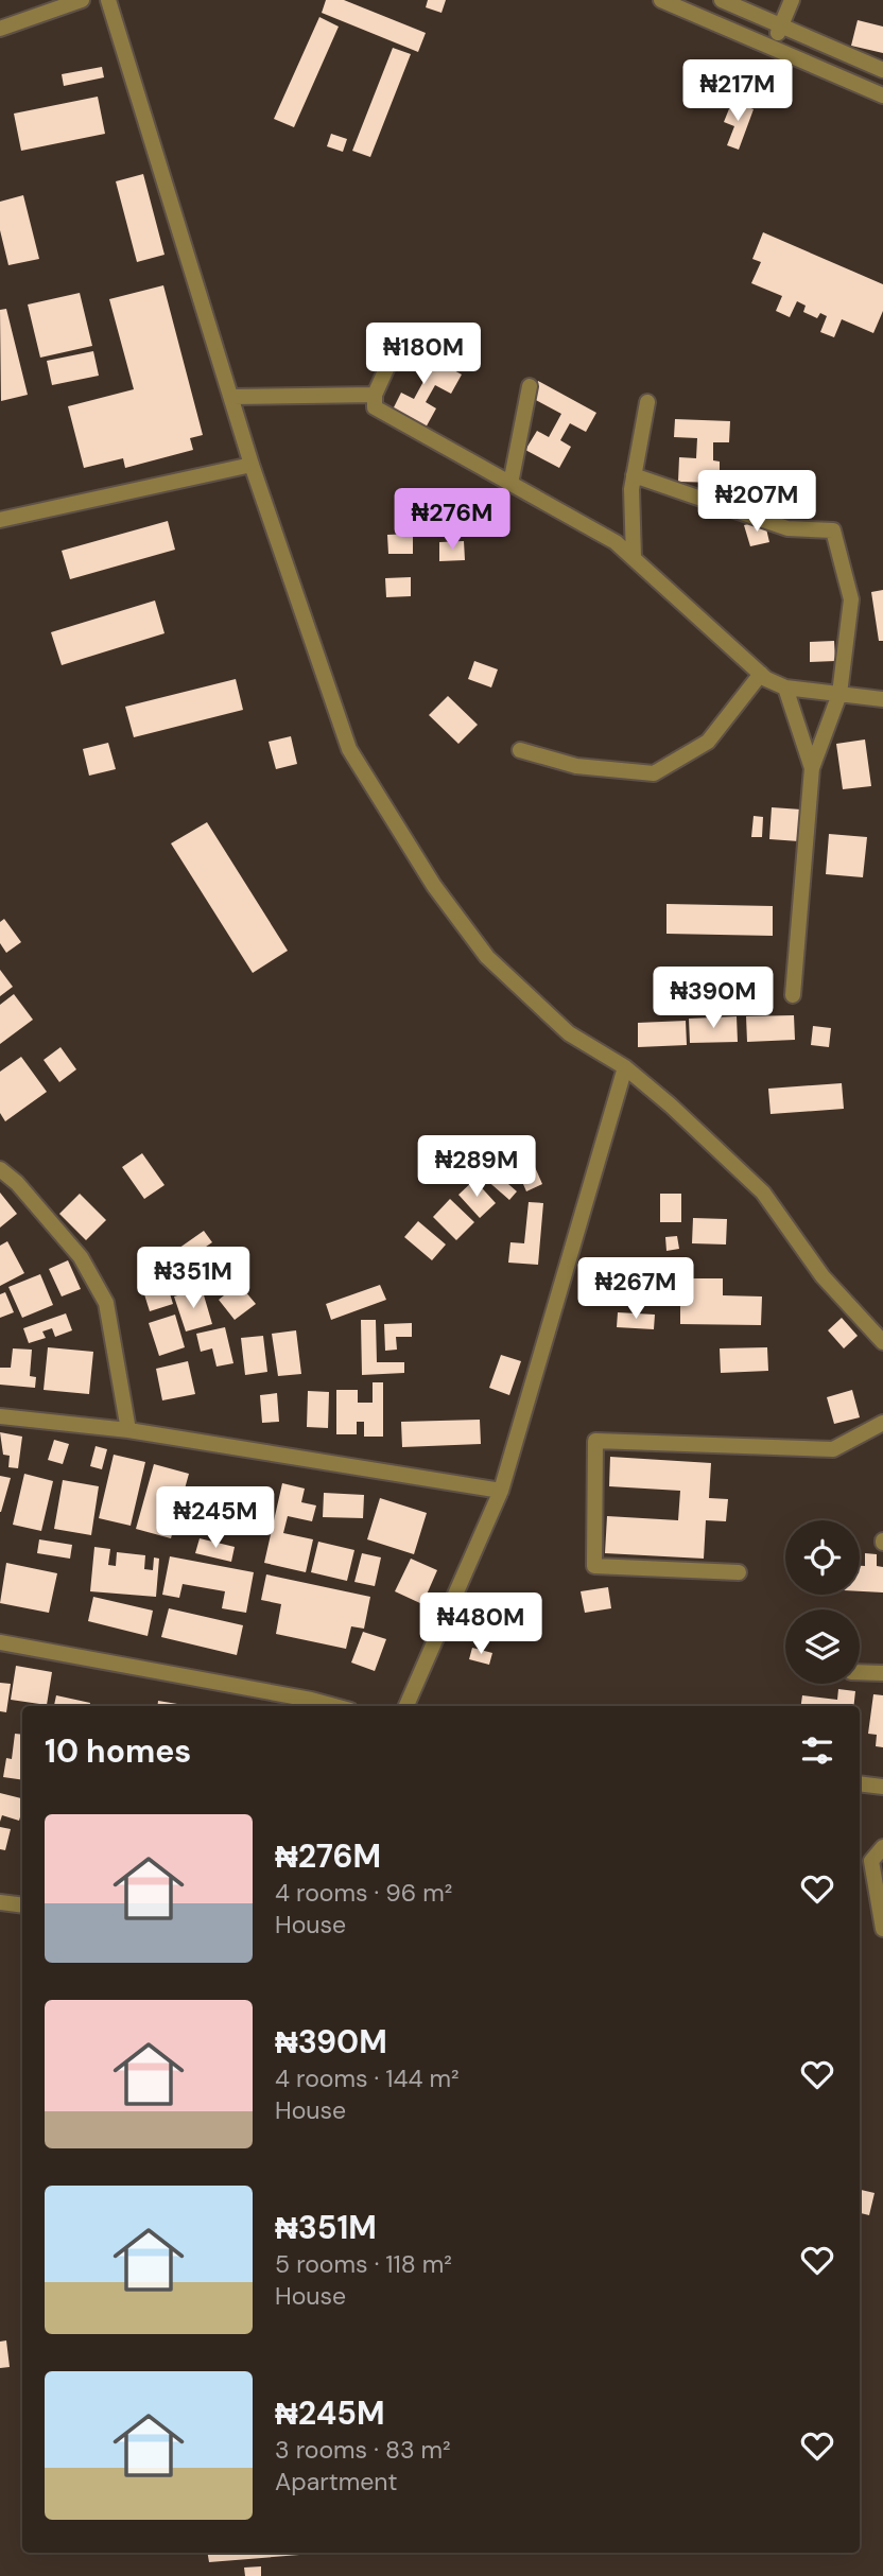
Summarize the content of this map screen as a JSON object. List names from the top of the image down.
{
  "page": {
    "price": [
      "₦217M",
      "₦180M",
      "₦207M",
      "₦276M",
      "₦390M",
      "₦289M",
      "₦351M",
      "₦267M",
      "₦245M",
      "₦480M"
    ],
    "heading": "10 homes",
    "list": [
      {
        "name": "₦276M",
        "note": "4 rooms · 96 m² · House"
      },
      {
        "name": "₦390M",
        "note": "4 rooms · 144 m² · House"
      },
      {
        "name": "₦351M",
        "note": "5 rooms · 118 m² · House"
      },
      {
        "name": "₦245M",
        "note": "3 rooms · 83 m² · Apartment"
      }
    ]
  }
}
